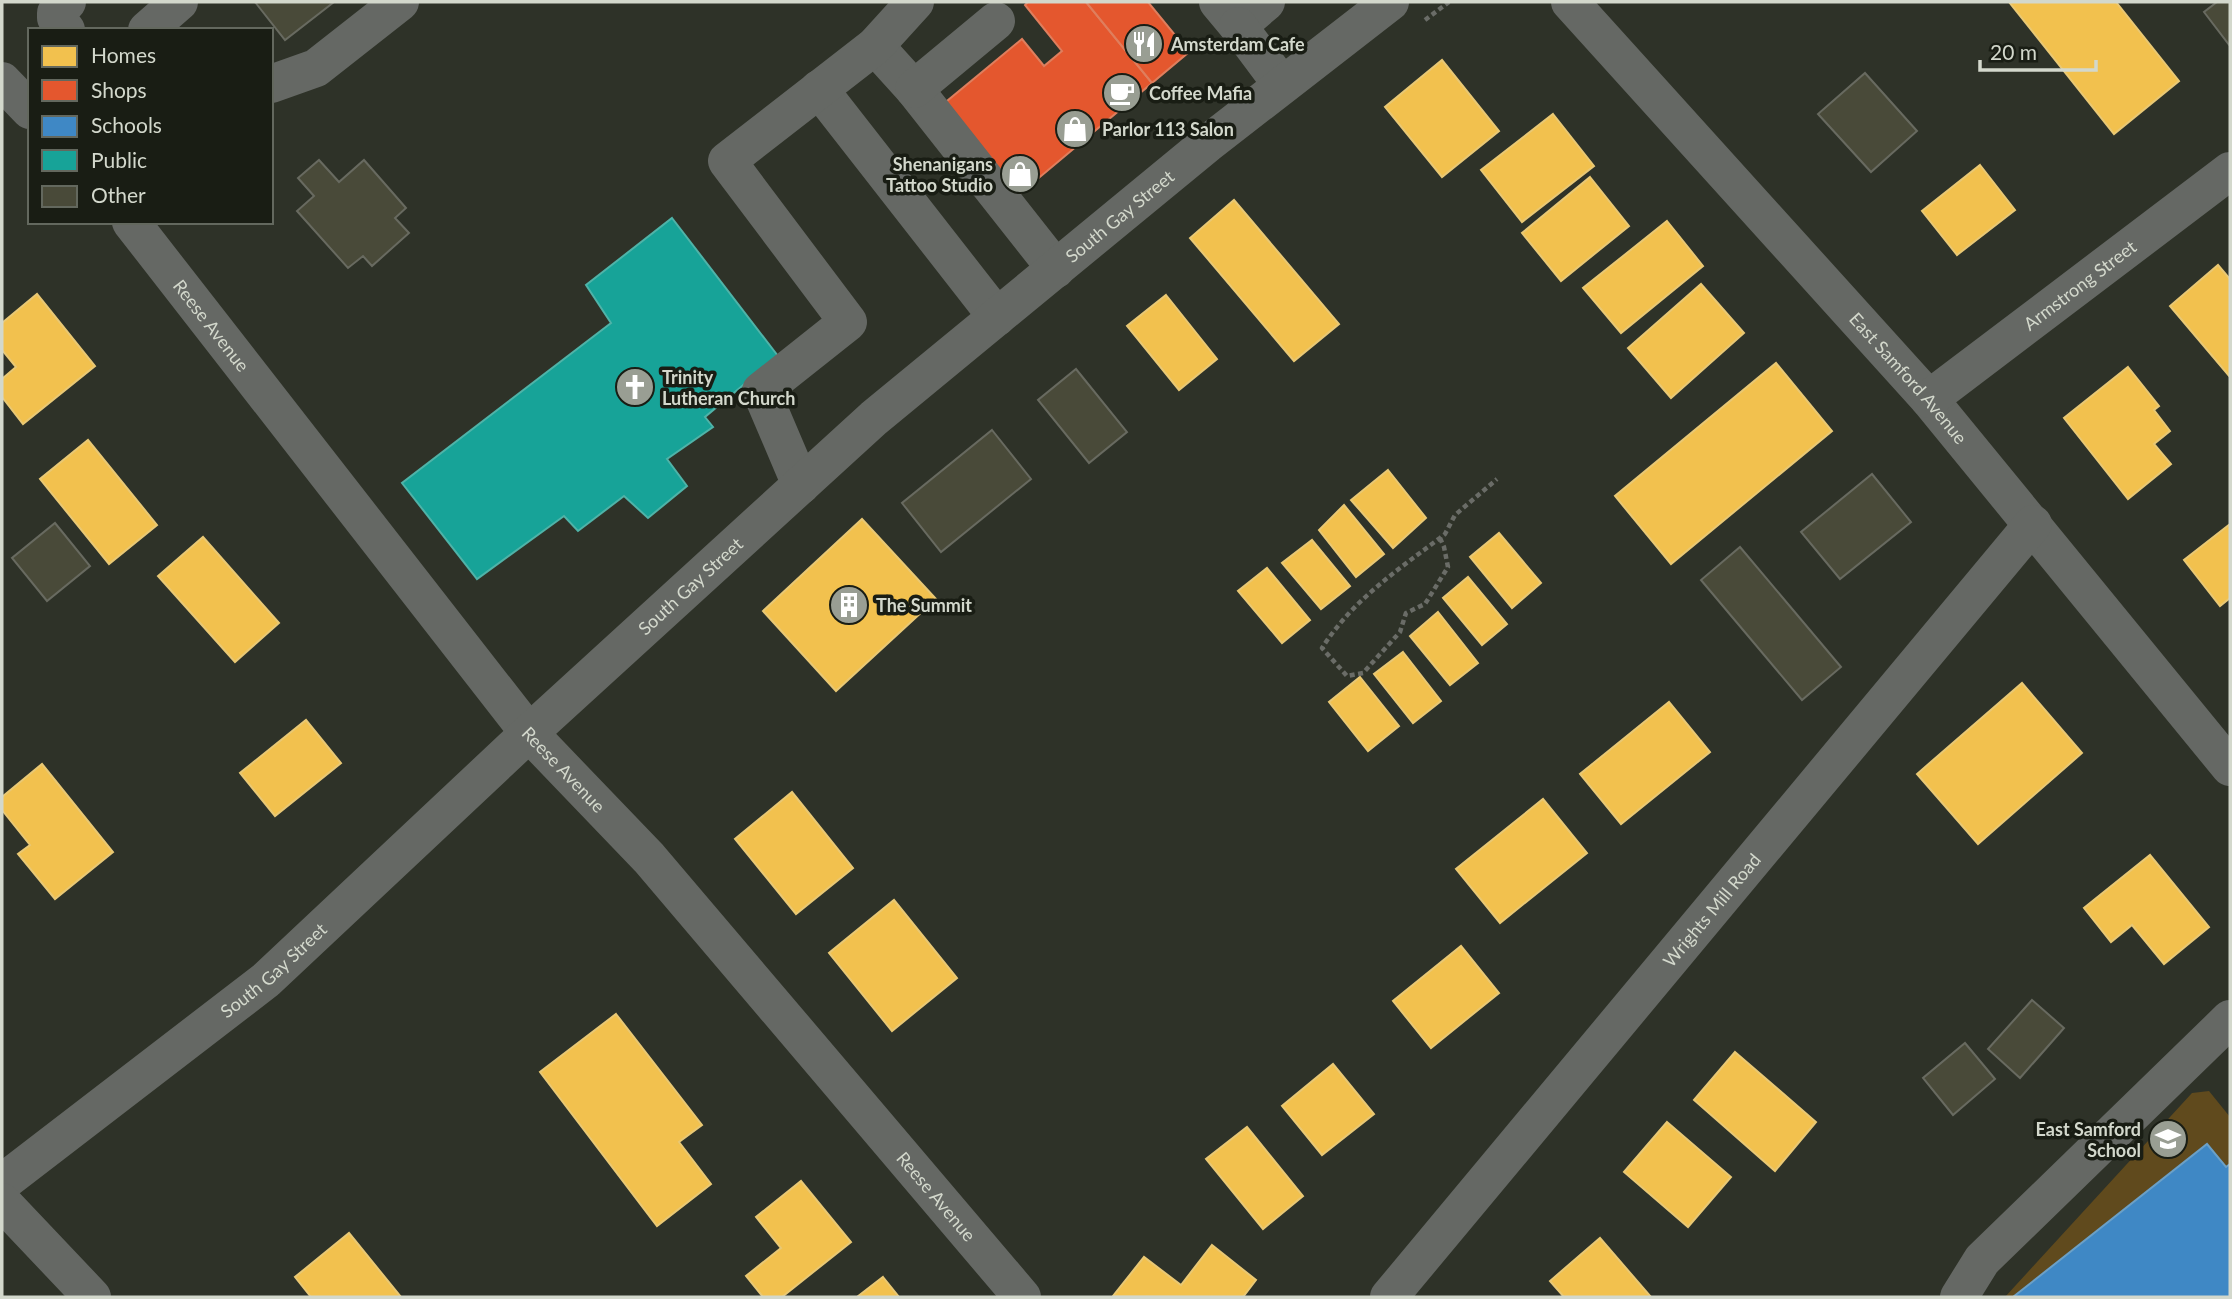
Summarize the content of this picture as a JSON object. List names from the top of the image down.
{
  "streets": {
    "street": [
      "South Gay Street",
      "Armstrong Street",
      "Reese Avenue",
      "East Samford Avenue",
      "Wrights Mill Road"
    ]
  },
  "crossings": [
    ["South Gay Street", "Reese Avenue"],
    ["Armstrong Street", "East Samford Avenue"],
    ["East Samford Avenue", "Wrights Mill Road"]
  ],
  "places": {
    "restaurant": ["Amsterdam Cafe"],
    "cafe": ["Coffee Mafia"],
    "shop": ["Parlor 113 Salon", "Shenanigans Tattoo Studio"],
    "church": ["Trinity Lutheran Church"],
    "building": ["The Summit"],
    "school or university": ["East Samford School"]
  },
  "legend": [
    "Homes",
    "Shops",
    "Schools",
    "Public",
    "Other"
  ],
  "scale_bar": "20 m"
}
